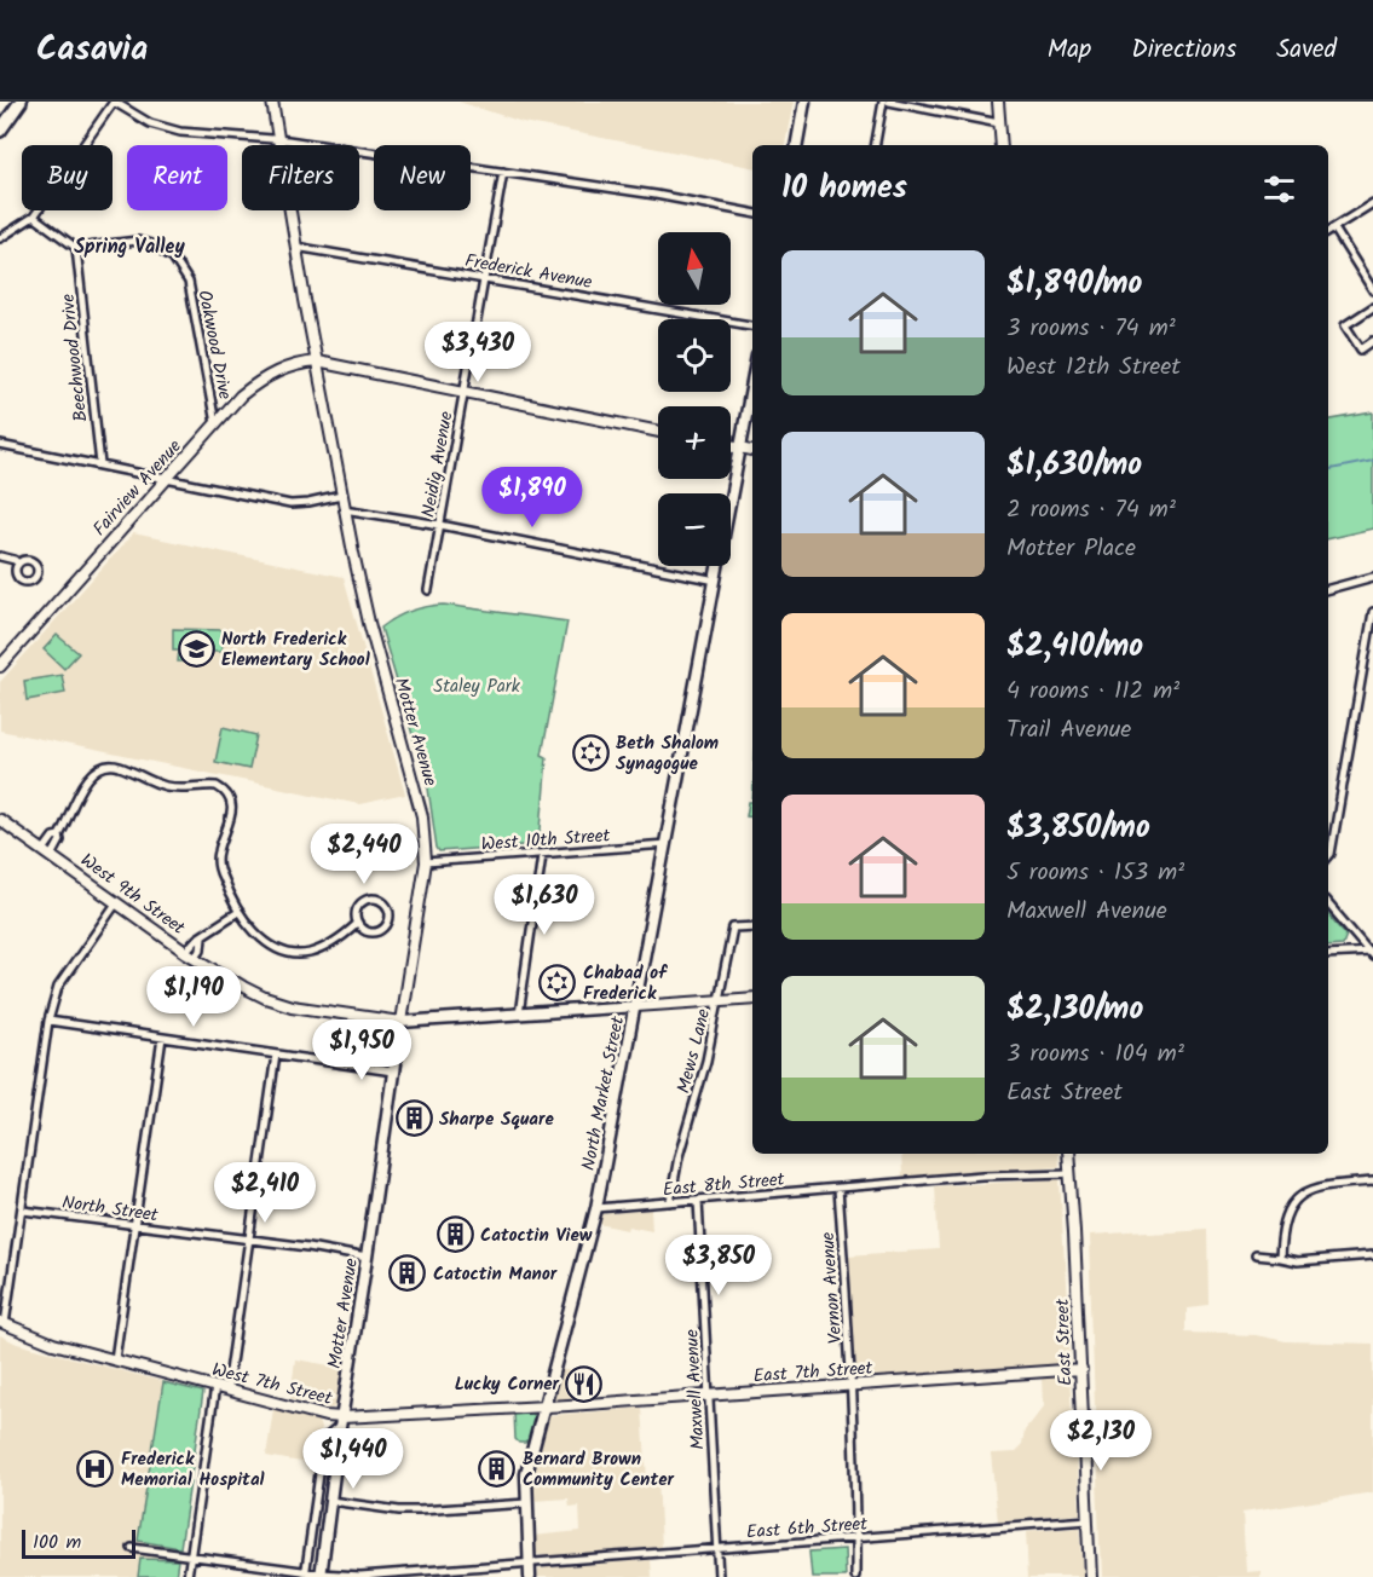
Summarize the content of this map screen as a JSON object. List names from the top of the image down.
{
  "streets": {
    "main road": [
      "Fairview Avenue",
      "Motter Avenue",
      "West 9th Street",
      "North Market Street",
      "East Street",
      "East 7th Street",
      "West 7th Street"
    ],
    "street": [
      "Frederick Avenue",
      "Oakwood Drive",
      "Beechwood Drive",
      "Neidig Avenue",
      "West 10th Street",
      "Mews Lane",
      "East 8th Street",
      "North Street",
      "Vernon Avenue",
      "Maxwell Avenue",
      "East 6th Street"
    ]
  },
  "crossings": [
    ["Frederick Avenue", "Neidig Avenue"],
    ["Frederick Avenue", "Motter Avenue"],
    ["Oakwood Drive", "Beechwood Drive"],
    ["Oakwood Drive", "Fairview Avenue"],
    ["Fairview Avenue", "Motter Avenue"],
    ["Motter Avenue", "West 10th Street"],
    ["Motter Avenue", "West 9th Street"],
    ["Motter Avenue", "North Street"],
    ["Motter Avenue", "West 7th Street"],
    ["Motter Avenue", "East 6th Street"],
    ["West 10th Street", "North Market Street"],
    ["West 9th Street", "North Market Street"],
    ["Mews Lane", "East 8th Street"],
    ["North Market Street", "East 8th Street"],
    ["North Market Street", "East 7th Street"],
    ["North Market Street", "West 7th Street"],
    ["North Market Street", "East 6th Street"],
    ["East 8th Street", "Vernon Avenue"],
    ["East 8th Street", "East Street"],
    ["East 8th Street", "Maxwell Avenue"],
    ["Vernon Avenue", "East 7th Street"],
    ["Vernon Avenue", "East 6th Street"],
    ["East Street", "East 7th Street"],
    ["East Street", "East 6th Street"],
    ["East 7th Street", "West 7th Street"],
    ["East 7th Street", "Maxwell Avenue"],
    ["Maxwell Avenue", "East 6th Street"]
  ],
  "districts": ["Spring Valley"],
  "parks": ["Staley Park"],
  "places": {
    "school or university": ["North Frederick Elementary School"],
    "synagogue": ["Beth Shalom Synagogue", "Chabad of Frederick"],
    "building": [
      "Sharpe Square",
      "Catoctin View",
      "Catoctin Manor",
      "Bernard Brown Community Center"
    ],
    "restaurant": ["Lucky Corner"],
    "hospital": ["Frederick Memorial Hospital"]
  },
  "scale_bar": "100 m",
  "north": "top",
  "page": {
    "header": "Casavia",
    "nav": ["Map", "Directions", "Saved"],
    "chip": [
      "Buy",
      "Rent",
      "Filters",
      "New"
    ],
    "heading": "10 homes",
    "map_buttons": ["+", "−"],
    "list": [
      {
        "name": "$1,890/mo",
        "note": "3 rooms · 74 m² · West 12th Street"
      },
      {
        "name": "$1,630/mo",
        "note": "2 rooms · 74 m² · Motter Place"
      },
      {
        "name": "$2,410/mo",
        "note": "4 rooms · 112 m² · Trail Avenue"
      },
      {
        "name": "$3,850/mo",
        "note": "5 rooms · 153 m² · Maxwell Avenue"
      },
      {
        "name": "$2,130/mo",
        "note": "3 rooms · 104 m² · East Street"
      }
    ],
    "price": [
      "$3,430",
      "$1,890",
      "$2,440",
      "$1,630",
      "$1,190",
      "$1,950",
      "$2,410",
      "$3,850",
      "$2,130",
      "$1,440"
    ],
    "scale": "100 m"
  }
}
